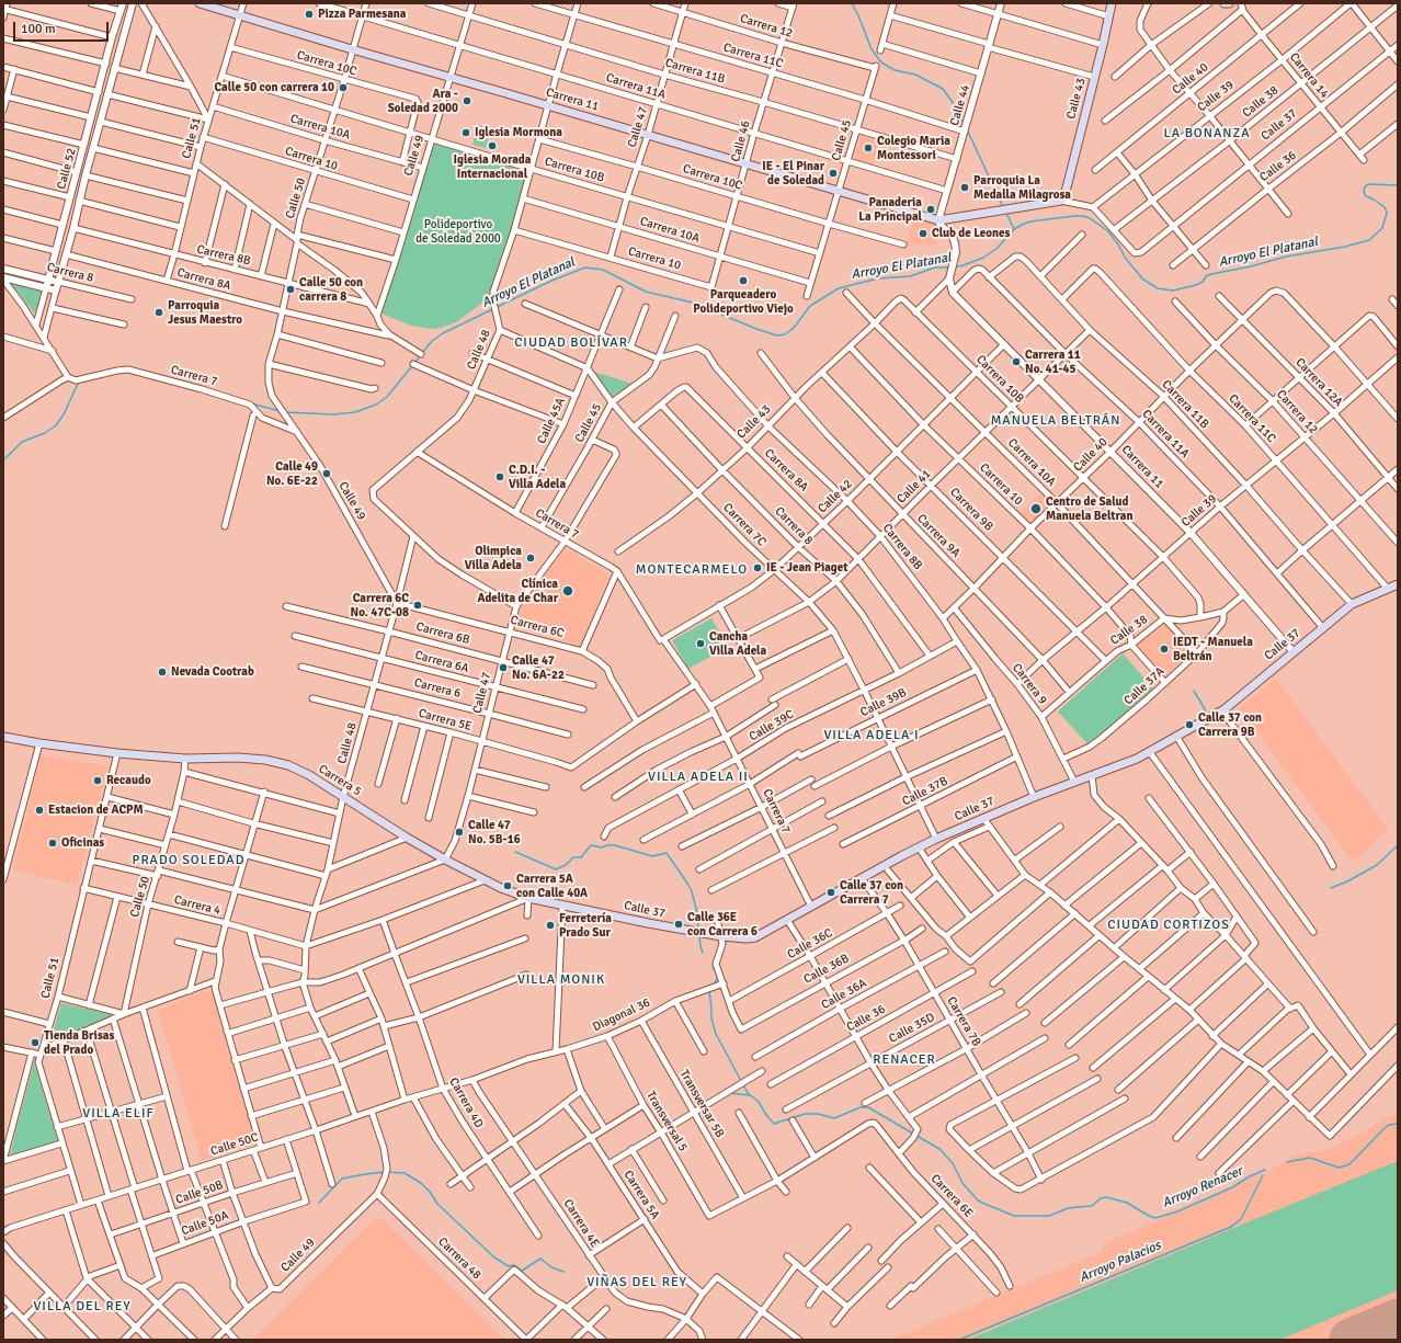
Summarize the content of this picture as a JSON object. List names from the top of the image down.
{
  "streets": {
    "main road": [
      "Calle 43",
      "Carrera 11",
      "Calle 37",
      "Carrera 5"
    ],
    "street": [
      "Carrera 12",
      "Carrera 11C",
      "Carrera 10C",
      "Carrera 11B",
      "Carrera 14",
      "Calle 40",
      "Carrera 11A",
      "Calle 39",
      "Calle 38",
      "Calle 44",
      "Carrera 10A",
      "Calle 47",
      "Calle 51",
      "Calle 45",
      "Calle 46",
      "Calle 49",
      "Carrera 10",
      "Calle 36",
      "Calle 52",
      "Carrera 10B",
      "Calle 50",
      "Carrera 8B",
      "Carrera 8",
      "Carrera 8A",
      "Calle 48",
      "Carrera 7",
      "Carrera 12A",
      "Calle 45A",
      "Calle 41",
      "Calle 42",
      "Carrera 9B",
      "Carrera 7C",
      "Carrera 9A",
      "Carrera 6C",
      "Carrera 6B",
      "Carrera 6A",
      "Carrera 9",
      "Calle 37A",
      "Carrera 6",
      "Calle 39B",
      "Carrera 5E",
      "Calle 39C",
      "Calle 37B",
      "Carrera 4",
      "Calle 36C",
      "Calle 36B",
      "Calle 36A",
      "Diagonal 36",
      "Carrera 7B",
      "Calle 35D",
      "Carrera 4D",
      "Transversar 5B",
      "Transversal 5",
      "Calle 50C",
      "Calle 50B",
      "Carrera 5A",
      "Carrera 6E",
      "Calle 50A",
      "Carrera 4E",
      "Carrera 48"
    ]
  },
  "crossings": [
    ["Carrera 12", "Calle 40"],
    ["Carrera 12", "Calle 39"],
    ["Carrera 12", "Calle 47"],
    ["Carrera 12", "Calle 45"],
    ["Carrera 12", "Calle 46"],
    ["Carrera 11C", "Carrera 11B"],
    ["Carrera 11C", "Calle 40"],
    ["Carrera 11C", "Calle 39"],
    ["Carrera 11C", "Calle 44"],
    ["Carrera 11C", "Calle 37"],
    ["Carrera 11C", "Calle 47"],
    ["Carrera 11C", "Calle 45"],
    ["Carrera 11C", "Calle 46"],
    ["Carrera 11C", "Calle 48"],
    ["Carrera 10C", "Calle 47"],
    ["Carrera 10C", "Calle 51"],
    ["Carrera 10C", "Calle 45"],
    ["Carrera 10C", "Calle 46"],
    ["Carrera 10C", "Carrera 10B"],
    ["Carrera 10C", "Calle 50"],
    ["Carrera 10C", "Calle 48"],
    ["Carrera 11B", "Calle 40"],
    ["Carrera 11B", "Carrera 11A"],
    ["Carrera 11B", "Calle 39"],
    ["Carrera 11B", "Calle 44"],
    ["Carrera 11B", "Calle 37"],
    ["Carrera 11B", "Calle 47"],
    ["Carrera 11B", "Calle 45"],
    ["Carrera 11B", "Calle 46"],
    ["Carrera 11B", "Calle 49"],
    ["Carrera 11B", "Calle 48"],
    ["Carrera 11B", "Calle 41"],
    ["Carrera 14", "Calle 40"],
    ["Carrera 14", "Calle 39"],
    ["Carrera 14", "Calle 38"],
    ["Carrera 14", "Calle 37"],
    ["Carrera 14", "Calle 36"],
    ["Calle 40", "Carrera 11A"],
    ["Calle 40", "Carrera 11"],
    ["Calle 40", "Carrera 10A"],
    ["Calle 40", "Carrera 10"],
    ["Calle 40", "Carrera 10B"],
    ["Calle 40", "Carrera 8B"],
    ["Calle 40", "Carrera 12A"],
    ["Calle 40", "Carrera 9B"],
    ["Calle 40", "Carrera 9A"],
    ["Calle 40", "Carrera 9"],
    ["Carrera 11A", "Calle 39"],
    ["Carrera 11A", "Carrera 11"],
    ["Carrera 11A", "Calle 44"],
    ["Carrera 11A", "Calle 37"],
    ["Carrera 11A", "Calle 47"],
    ["Carrera 11A", "Calle 45"],
    ["Carrera 11A", "Calle 46"],
    ["Carrera 11A", "Calle 49"],
    ["Carrera 11A", "Calle 50"],
    ["Carrera 11A", "Calle 48"],
    ["Carrera 11A", "Calle 41"],
    ["Calle 39", "Carrera 11"],
    ["Calle 39", "Carrera 10A"],
    ["Calle 39", "Carrera 10"],
    ["Calle 39", "Carrera 10B"],
    ["Calle 39", "Carrera 12A"],
    ["Calle 39", "Carrera 9B"],
    ["Calle 39", "Carrera 9A"],
    ["Calle 39", "Carrera 9"],
    ["Calle 43", "Carrera 10A"],
    ["Calle 43", "Carrera 10"],
    ["Calle 43", "Carrera 10B"],
    ["Calle 43", "Carrera 8B"],
    ["Calle 43", "Carrera 8"],
    ["Calle 43", "Carrera 8A"],
    ["Calle 43", "Carrera 9B"],
    ["Calle 43", "Carrera 7C"],
    ["Calle 43", "Carrera 9A"],
    ["Carrera 11", "Calle 38"],
    ["Carrera 11", "Calle 44"],
    ["Carrera 11", "Calle 37"],
    ["Carrera 11", "Calle 47"],
    ["Carrera 11", "Calle 51"],
    ["Carrera 11", "Calle 45"],
    ["Carrera 11", "Calle 46"],
    ["Carrera 11", "Calle 49"],
    ["Carrera 11", "Calle 50"],
    ["Carrera 11", "Calle 48"],
    ["Carrera 11", "Calle 41"],
    ["Carrera 11", "Calle 42"],
    ["Calle 38", "Calle 37"],
    ["Calle 38", "Carrera 10A"],
    ["Calle 38", "Carrera 10"],
    ["Calle 38", "Carrera 10B"],
    ["Calle 38", "Carrera 9B"],
    ["Calle 38", "Carrera 9A"],
    ["Calle 38", "Carrera 9"],
    ["Calle 38", "Calle 37A"],
    ["Calle 37", "Carrera 8B"],
    ["Calle 37", "Carrera 7"],
    ["Calle 37", "Carrera 7C"],
    ["Calle 37", "Carrera 9"],
    ["Calle 37", "Carrera 5"],
    ["Calle 37", "Carrera 7B"],
    ["Carrera 10A", "Calle 47"],
    ["Carrera 10A", "Calle 51"],
    ["Carrera 10A", "Calle 45"],
    ["Carrera 10A", "Calle 46"],
    ["Carrera 10A", "Calle 49"],
    ["Carrera 10A", "Calle 50"],
    ["Carrera 10A", "Calle 48"],
    ["Carrera 10A", "Calle 41"],
    ["Carrera 10A", "Calle 42"],
    ["Carrera 10A", "Calle 37A"],
    ["Calle 47", "Carrera 10"],
    ["Calle 47", "Carrera 10B"],
    ["Calle 47", "Carrera 6C"],
    ["Calle 47", "Carrera 6B"],
    ["Calle 47", "Carrera 6A"],
    ["Calle 47", "Carrera 6"],
    ["Calle 47", "Carrera 5E"],
    ["Calle 47", "Carrera 5"],
    ["Calle 51", "Carrera 10"],
    ["Calle 51", "Carrera 10B"],
    ["Calle 51", "Carrera 8B"],
    ["Calle 51", "Carrera 8A"],
    ["Calle 51", "Carrera 5"],
    ["Calle 51", "Carrera 4"],
    ["Calle 51", "Calle 50C"],
    ["Calle 45", "Carrera 10B"],
    ["Calle 45", "Carrera 8B"],
    ["Calle 45", "Carrera 7"],
    ["Calle 45", "Carrera 7C"],
    ["Calle 46", "Carrera 10"],
    ["Calle 46", "Carrera 10B"],
    ["Calle 49", "Carrera 10"],
    ["Calle 49", "Carrera 10B"],
    ["Calle 49", "Calle 50"],
    ["Calle 49", "Calle 48"],
    ["Calle 49", "Carrera 7"],
    ["Calle 49", "Carrera 6C"],
    ["Calle 49", "Calle 50C"],
    ["Calle 49", "Carrera 48"],
    ["Carrera 10", "Calle 50"],
    ["Carrera 10", "Calle 48"],
    ["Carrera 10", "Calle 41"],
    ["Carrera 10", "Calle 42"],
    ["Carrera 10", "Calle 37A"],
    ["Calle 36", "Carrera 7B"],
    ["Calle 52", "Carrera 8B"],
    ["Calle 52", "Carrera 8"],
    ["Calle 52", "Carrera 8A"],
    ["Carrera 10B", "Calle 50"],
    ["Carrera 10B", "Calle 48"],
    ["Carrera 10B", "Calle 41"],
    ["Carrera 10B", "Calle 42"],
    ["Calle 50", "Carrera 8B"],
    ["Calle 50", "Carrera 8A"],
    ["Calle 50", "Carrera 5"],
    ["Calle 50", "Carrera 4"],
    ["Carrera 8B", "Calle 41"],
    ["Carrera 8B", "Calle 42"],
    ["Carrera 8B", "Calle 39B"],
    ["Carrera 8B", "Calle 39C"],
    ["Carrera 8B", "Calle 37B"],
    ["Carrera 8", "Carrera 8A"],
    ["Carrera 8", "Calle 41"],
    ["Carrera 8", "Calle 42"],
    ["Carrera 8", "Calle 39C"],
    ["Carrera 8A", "Calle 41"],
    ["Carrera 8A", "Calle 42"],
    ["Carrera 8A", "Calle 39C"],
    ["Calle 48", "Carrera 7"],
    ["Calle 48", "Carrera 6C"],
    ["Calle 48", "Carrera 6B"],
    ["Calle 48", "Carrera 6A"],
    ["Calle 48", "Carrera 6"],
    ["Calle 48", "Carrera 5E"],
    ["Calle 48", "Carrera 5"],
    ["Calle 48", "Carrera 4"],
    ["Carrera 7", "Calle 45A"],
    ["Carrera 7", "Calle 42"],
    ["Carrera 7", "Calle 39B"],
    ["Carrera 7", "Calle 39C"],
    ["Calle 45A", "Carrera 7C"],
    ["Calle 41", "Carrera 9B"],
    ["Calle 41", "Carrera 7C"],
    ["Calle 41", "Carrera 9A"],
    ["Calle 42", "Carrera 9B"],
    ["Calle 42", "Carrera 7C"],
    ["Calle 42", "Carrera 9A"],
    ["Carrera 7C", "Calle 39B"],
    ["Carrera 7C", "Calle 39C"],
    ["Carrera 7C", "Calle 37B"],
    ["Carrera 6C", "Carrera 5E"],
    ["Carrera 9", "Calle 37A"],
    ["Calle 36C", "Calle 36B"],
    ["Calle 36C", "Carrera 7B"],
    ["Calle 36B", "Carrera 7B"],
    ["Calle 36A", "Carrera 7B"],
    ["Diagonal 36", "Transversar 5B"],
    ["Diagonal 36", "Transversal 5"],
    ["Diagonal 36", "Calle 50C"],
    ["Diagonal 36", "Carrera 4E"],
    ["Carrera 7B", "Calle 35D"],
    ["Carrera 4D", "Calle 50C"],
    ["Transversar 5B", "Transversal 5"],
    ["Calle 50C", "Carrera 4E"],
    ["Calle 50B", "Calle 50A"]
  ],
  "districts": [
    "LA BONANZA",
    "CIUDAD BOLÍVAR",
    "MANUELA BELTRÁN",
    "MONTECARMELO",
    "VILLA ADELA I",
    "VILLA ADELA II",
    "PRADO SOLEDAD",
    "CIUDAD CORTIZOS",
    "VILLA MONIK",
    "RENACER",
    "VILLA ELIF",
    "VIÑAS DEL REY",
    "VILLA DEL REY"
  ],
  "water": ["Arroyo El Platanal", "Arroyo Renacer", "Arroyo Palacios"],
  "parks": ["Polideportivo de Soledad 2000"],
  "places": [
    "Pizza Parmesana",
    "Calle 50 con carrera 10",
    "Ara - Soledad 2000",
    "Iglesia Mormona",
    "Iglesia Morada Internacional",
    "Colegio Maria Montessori",
    "IE - El Pinar de Soledad",
    "Parroquia La Medalla Milagrosa",
    "Panaderia La Principal",
    "Club de Leones",
    "Parqueadero Polideportivo Viejo",
    "Calle 50 con carrera 8",
    "Parroquia Jesus Maestro",
    "Carrera 11 No. 41-45",
    "Calle 49 No. 6E-22",
    "C.D.I. - Villa Adela",
    "Centro de Salud Manuela Beltran",
    "Olimpica Villa Adela",
    "IE - Jean Piaget",
    "Clínica Adelita de Char",
    "Carrera 6C No. 47C-08",
    "Cancha Villa Adela",
    "IEDT - Manuela Beltrán",
    "Calle 47 No. 6A-22",
    "Nevada Cootrab",
    "Calle 37 con Carrera 9B",
    "Recaudo",
    "Estacion de ACPM",
    "Calle 47 No. 5B-16",
    "Oficinas",
    "Carrera 5A con Calle 40A",
    "Calle 37 con Carrera 7",
    "Calle 36E con Carrera 6",
    "Ferretería Prado Sur",
    "Tienda Brisas del Prado"
  ],
  "scale_bar": "100 m"
}
